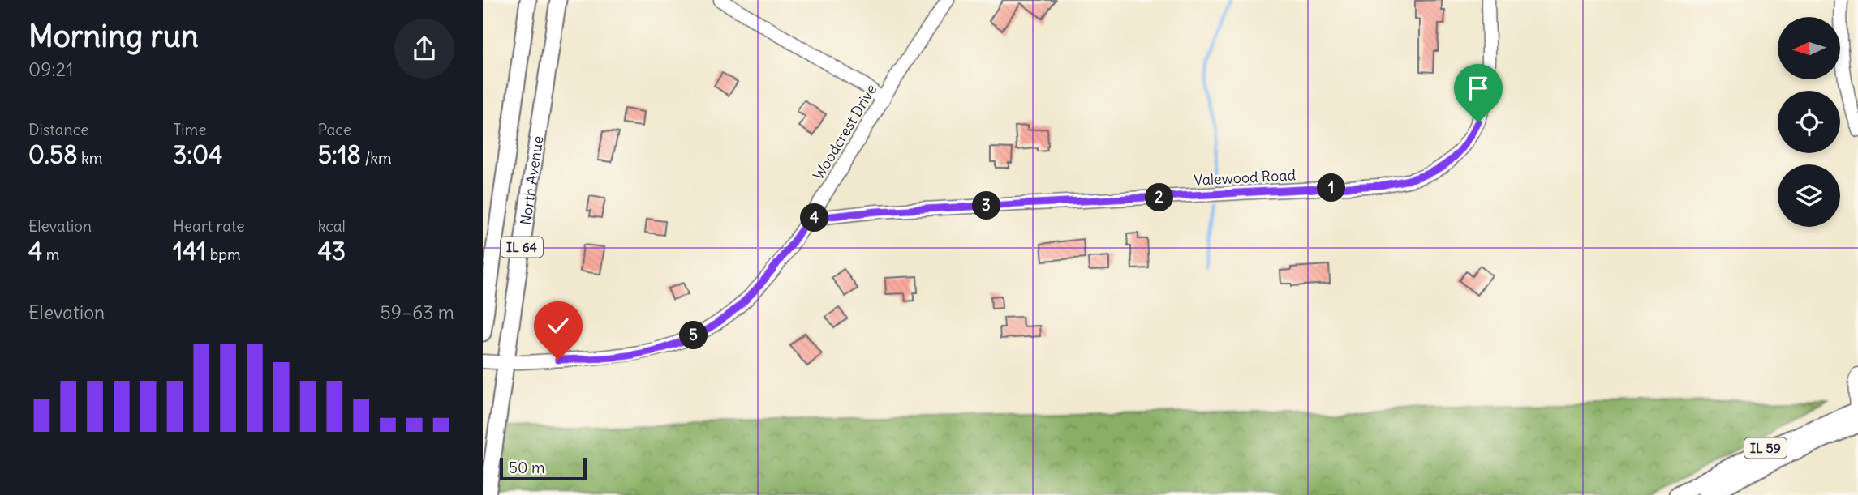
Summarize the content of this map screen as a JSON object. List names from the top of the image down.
{
  "streets": {
    "main road": ["North Avenue", "IL 64", "IL 59"],
    "street": ["Woodcrest Drive", "Valewood Road"]
  },
  "crossings": [
    ["Woodcrest Drive", "Valewood Road"],
    ["Woodcrest Drive", "North Avenue"]
  ],
  "scale_bar": "50 m",
  "north": "left",
  "page": {
    "heading": ["Morning run", "09:21"],
    "stats": [
      ["Distance", "0.58 km"],
      ["Time", "3:04"],
      ["Pace", "5:18 /km"],
      ["Elevation", "4 m"],
      ["Heart rate", "141 bpm"],
      ["kcal", "43"]
    ],
    "pins": [
      "1",
      "2",
      "3",
      "4",
      "5"
    ],
    "chart": ["Elevation", "59–63 m"],
    "scale": "50 m"
  }
}
